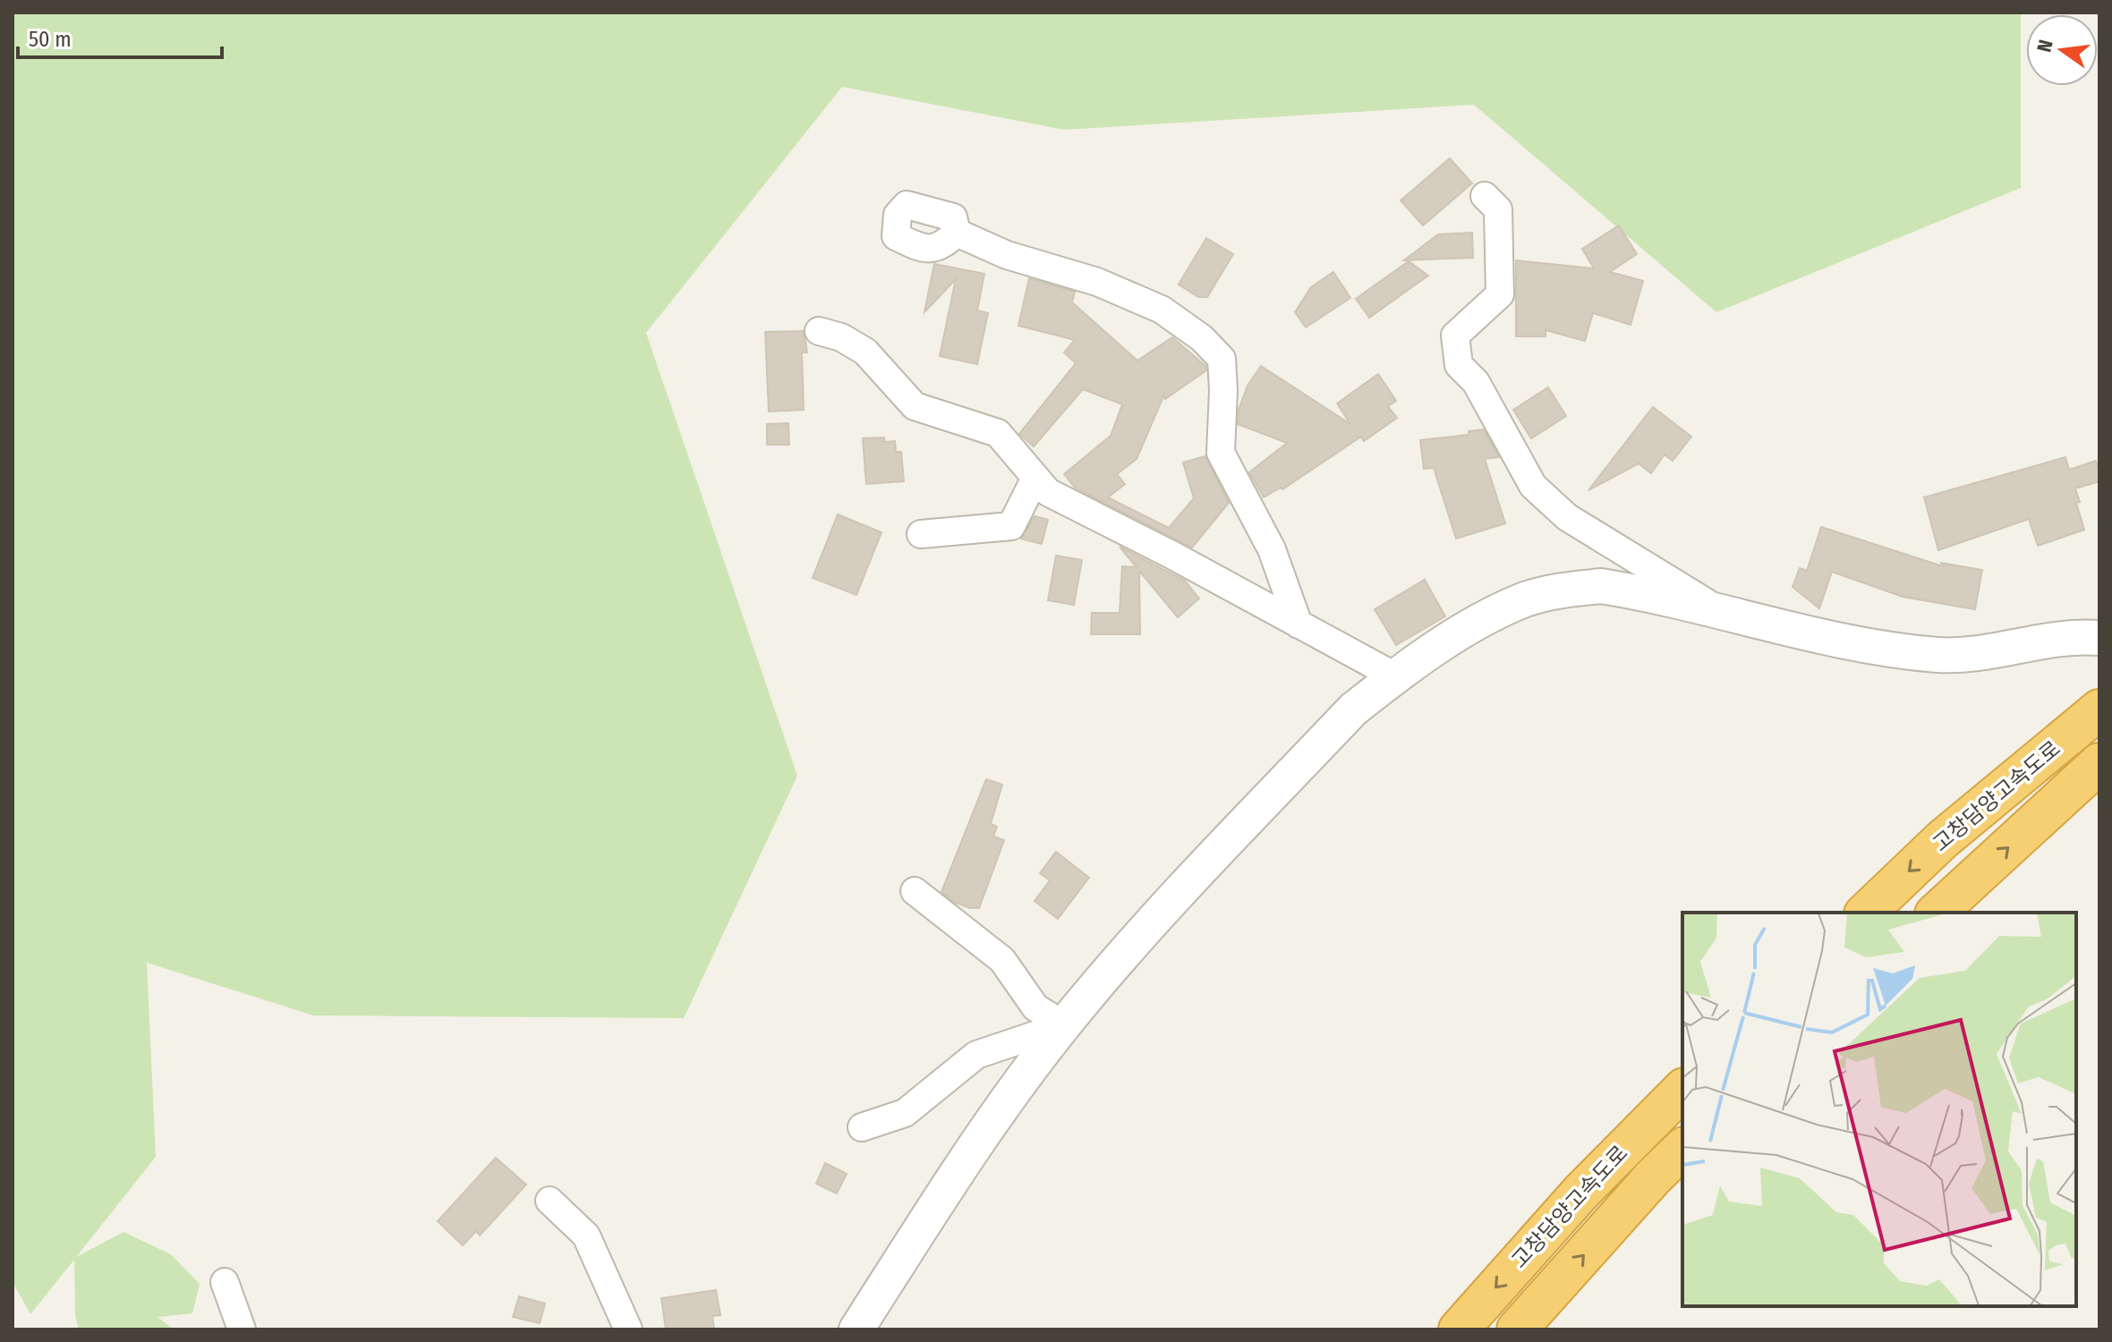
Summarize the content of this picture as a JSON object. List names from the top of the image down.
{
  "streets": {
    "highway": ["고창담양고속도로"]
  },
  "scale_bar": "50 m",
  "north": "left"
}
